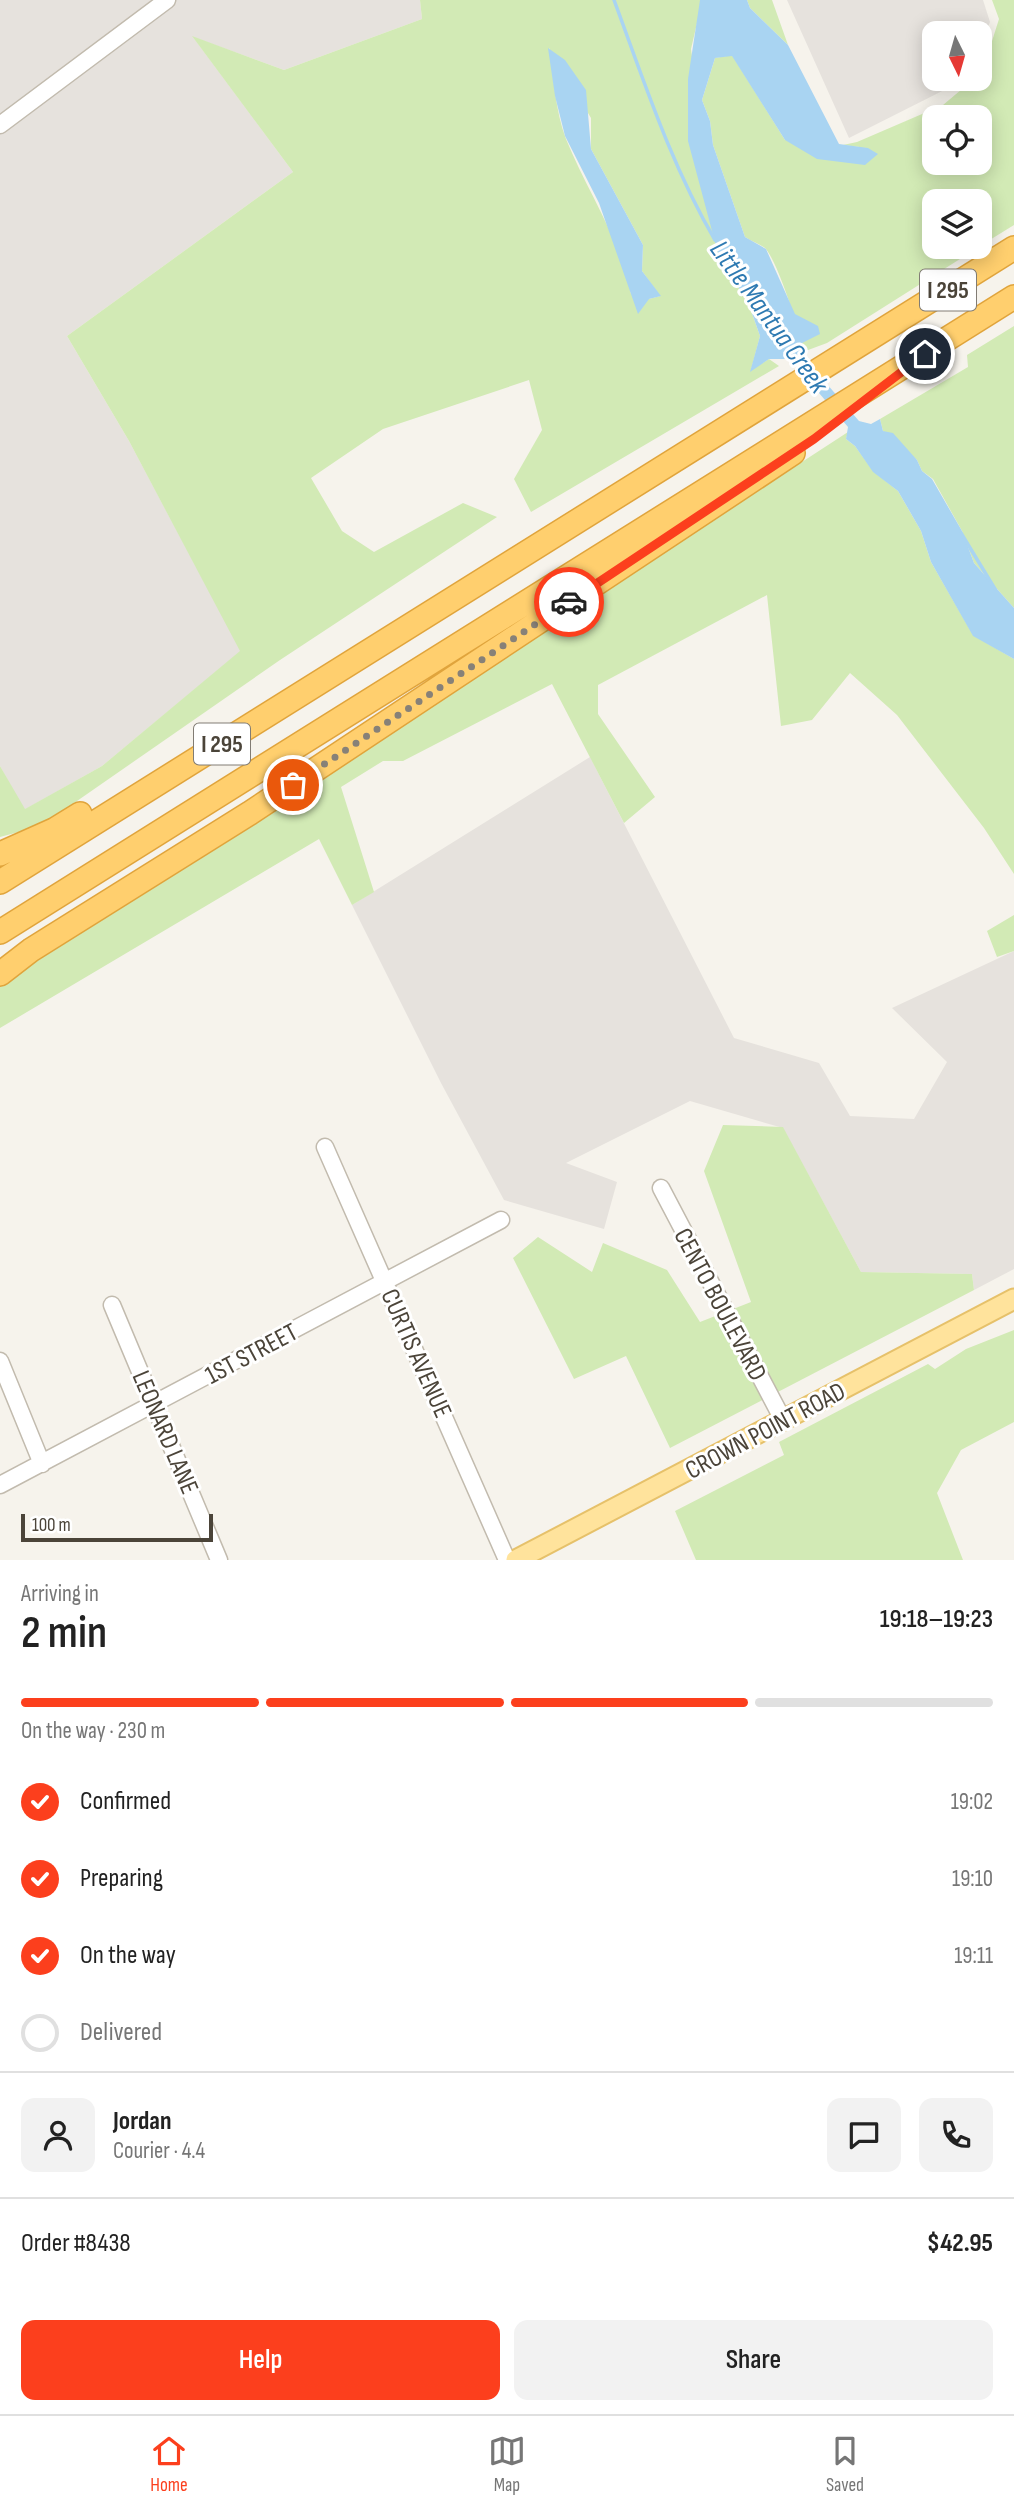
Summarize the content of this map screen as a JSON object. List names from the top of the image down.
{
  "streets": {
    "highway": ["I 295"],
    "main road": ["CROWN POINT ROAD"],
    "street": [
      "CENTO BOULEVARD",
      "1ST STREET",
      "CURTIS AVENUE",
      "LEONARD LANE"
    ]
  },
  "crossings": [
    ["CENTO BOULEVARD", "CROWN POINT ROAD"],
    ["1ST STREET", "CURTIS AVENUE"],
    ["1ST STREET", "LEONARD LANE"]
  ],
  "water": ["Little Mantua Creek"],
  "scale_bar": "100 m",
  "north": "bottom",
  "page": {
    "scale": "100 m",
    "heading": ["2 min", "Arriving in", "19:18–19:23"],
    "panel": [
      "Jordan",
      "Courier · 4.4",
      "Order #8438",
      "$42.95"
    ],
    "bar": "On the way · 230 m",
    "list": [
      ["Confirmed", "19:02"],
      ["Preparing", "19:10"],
      ["On the way", "19:11"],
      "Delivered"
    ],
    "buttons": ["Help", "Share"],
    "tabs": ["Home", "Map", "Saved"]
  }
}
